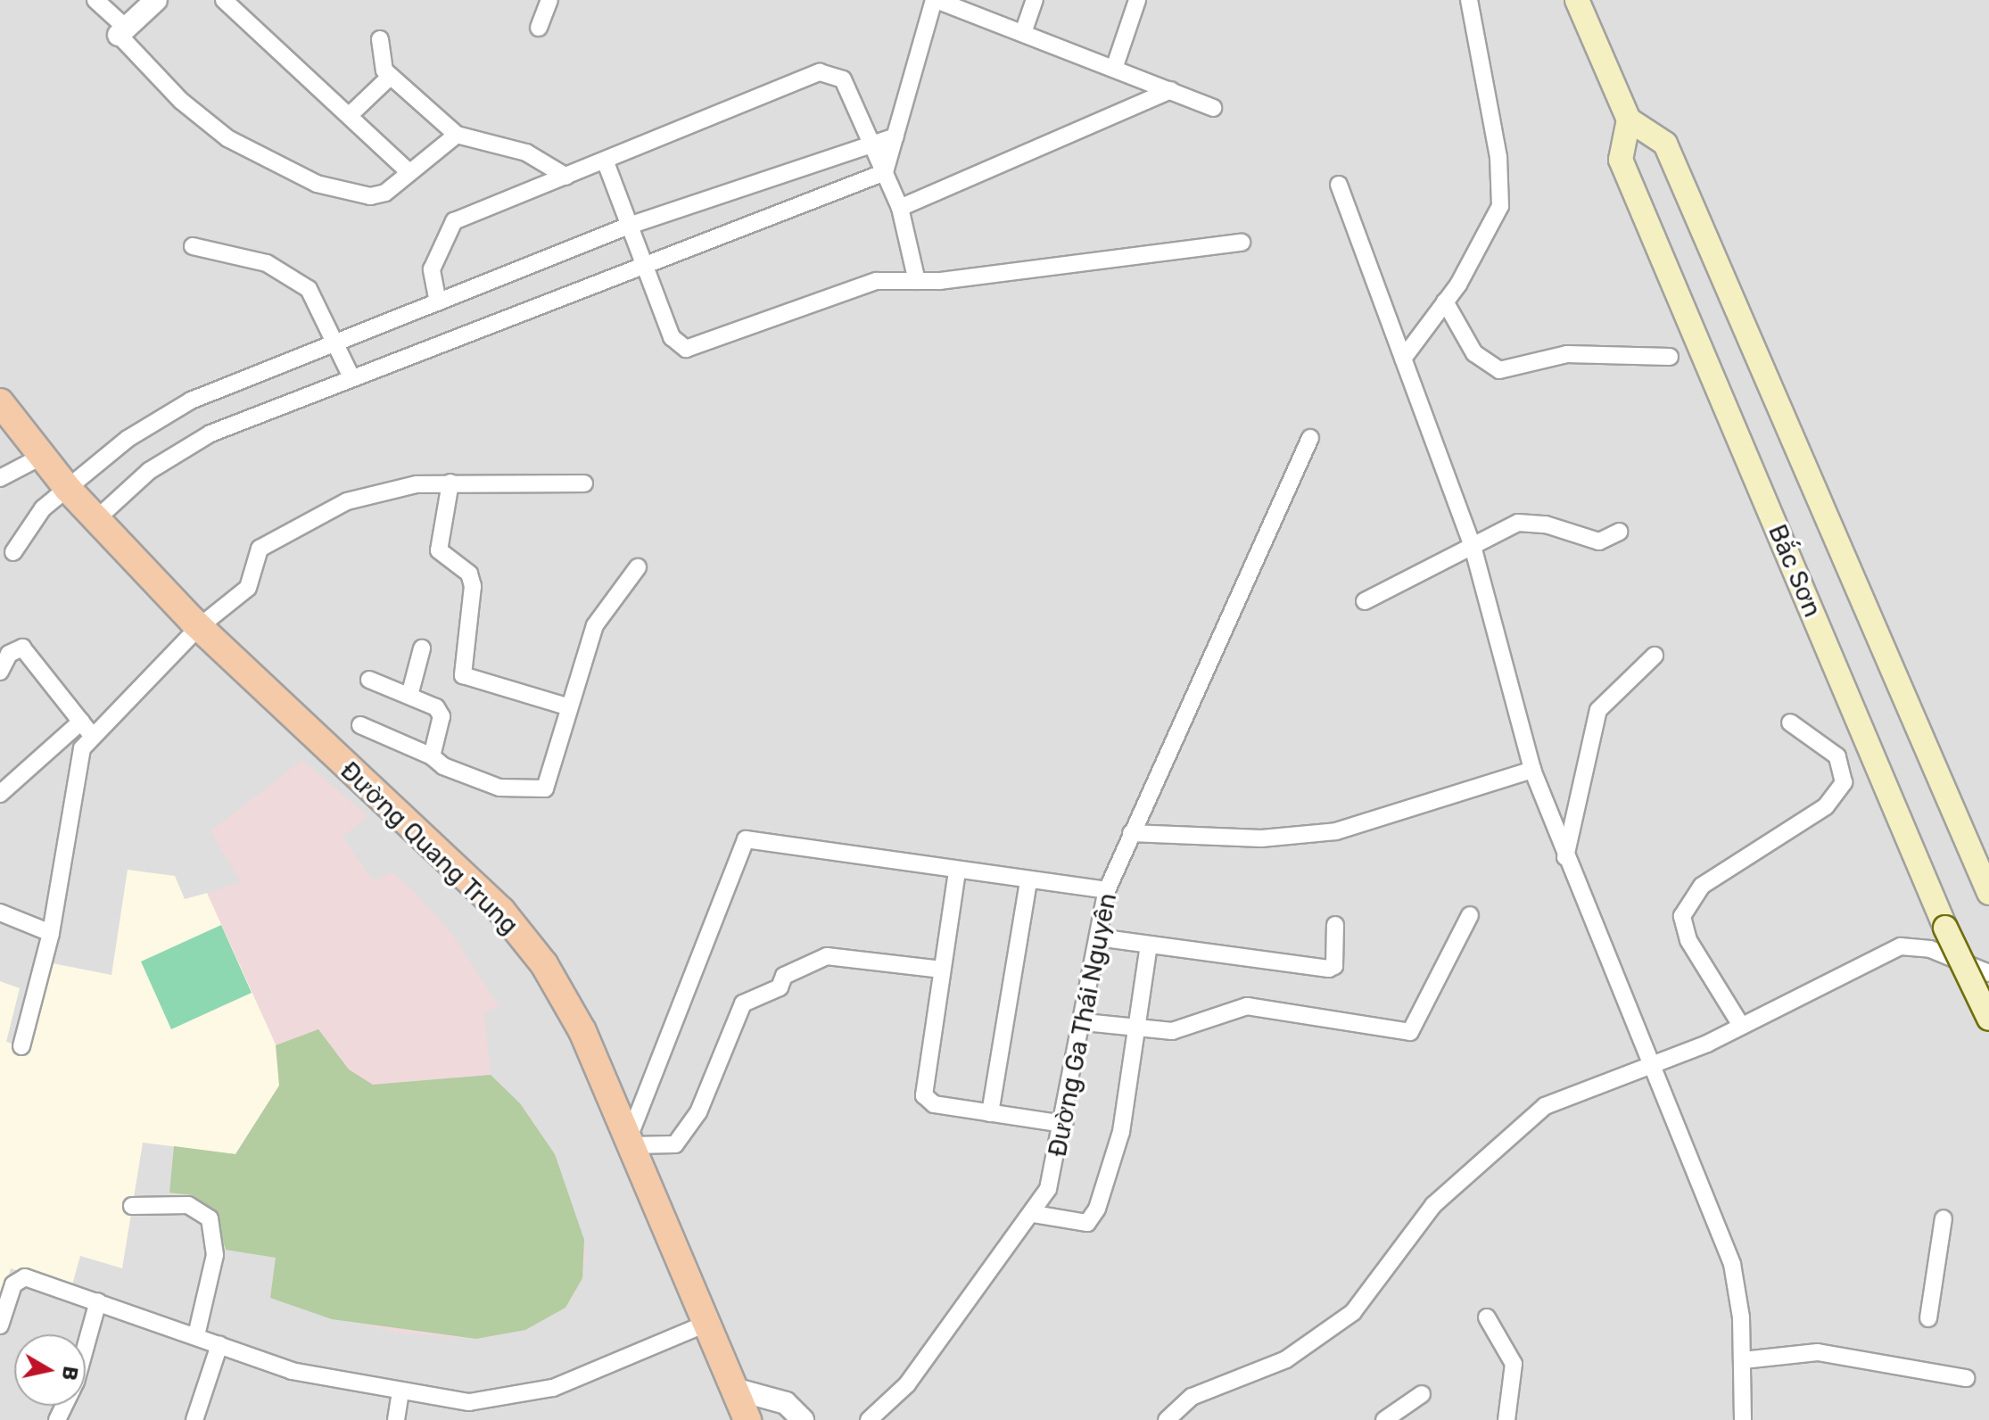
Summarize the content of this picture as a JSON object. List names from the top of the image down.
{
  "streets": {
    "main road": ["Bắc Sơn", "Đường Quang Trung"],
    "street": ["Đường Ga Thái Nguyên"]
  },
  "north": "right"
}
